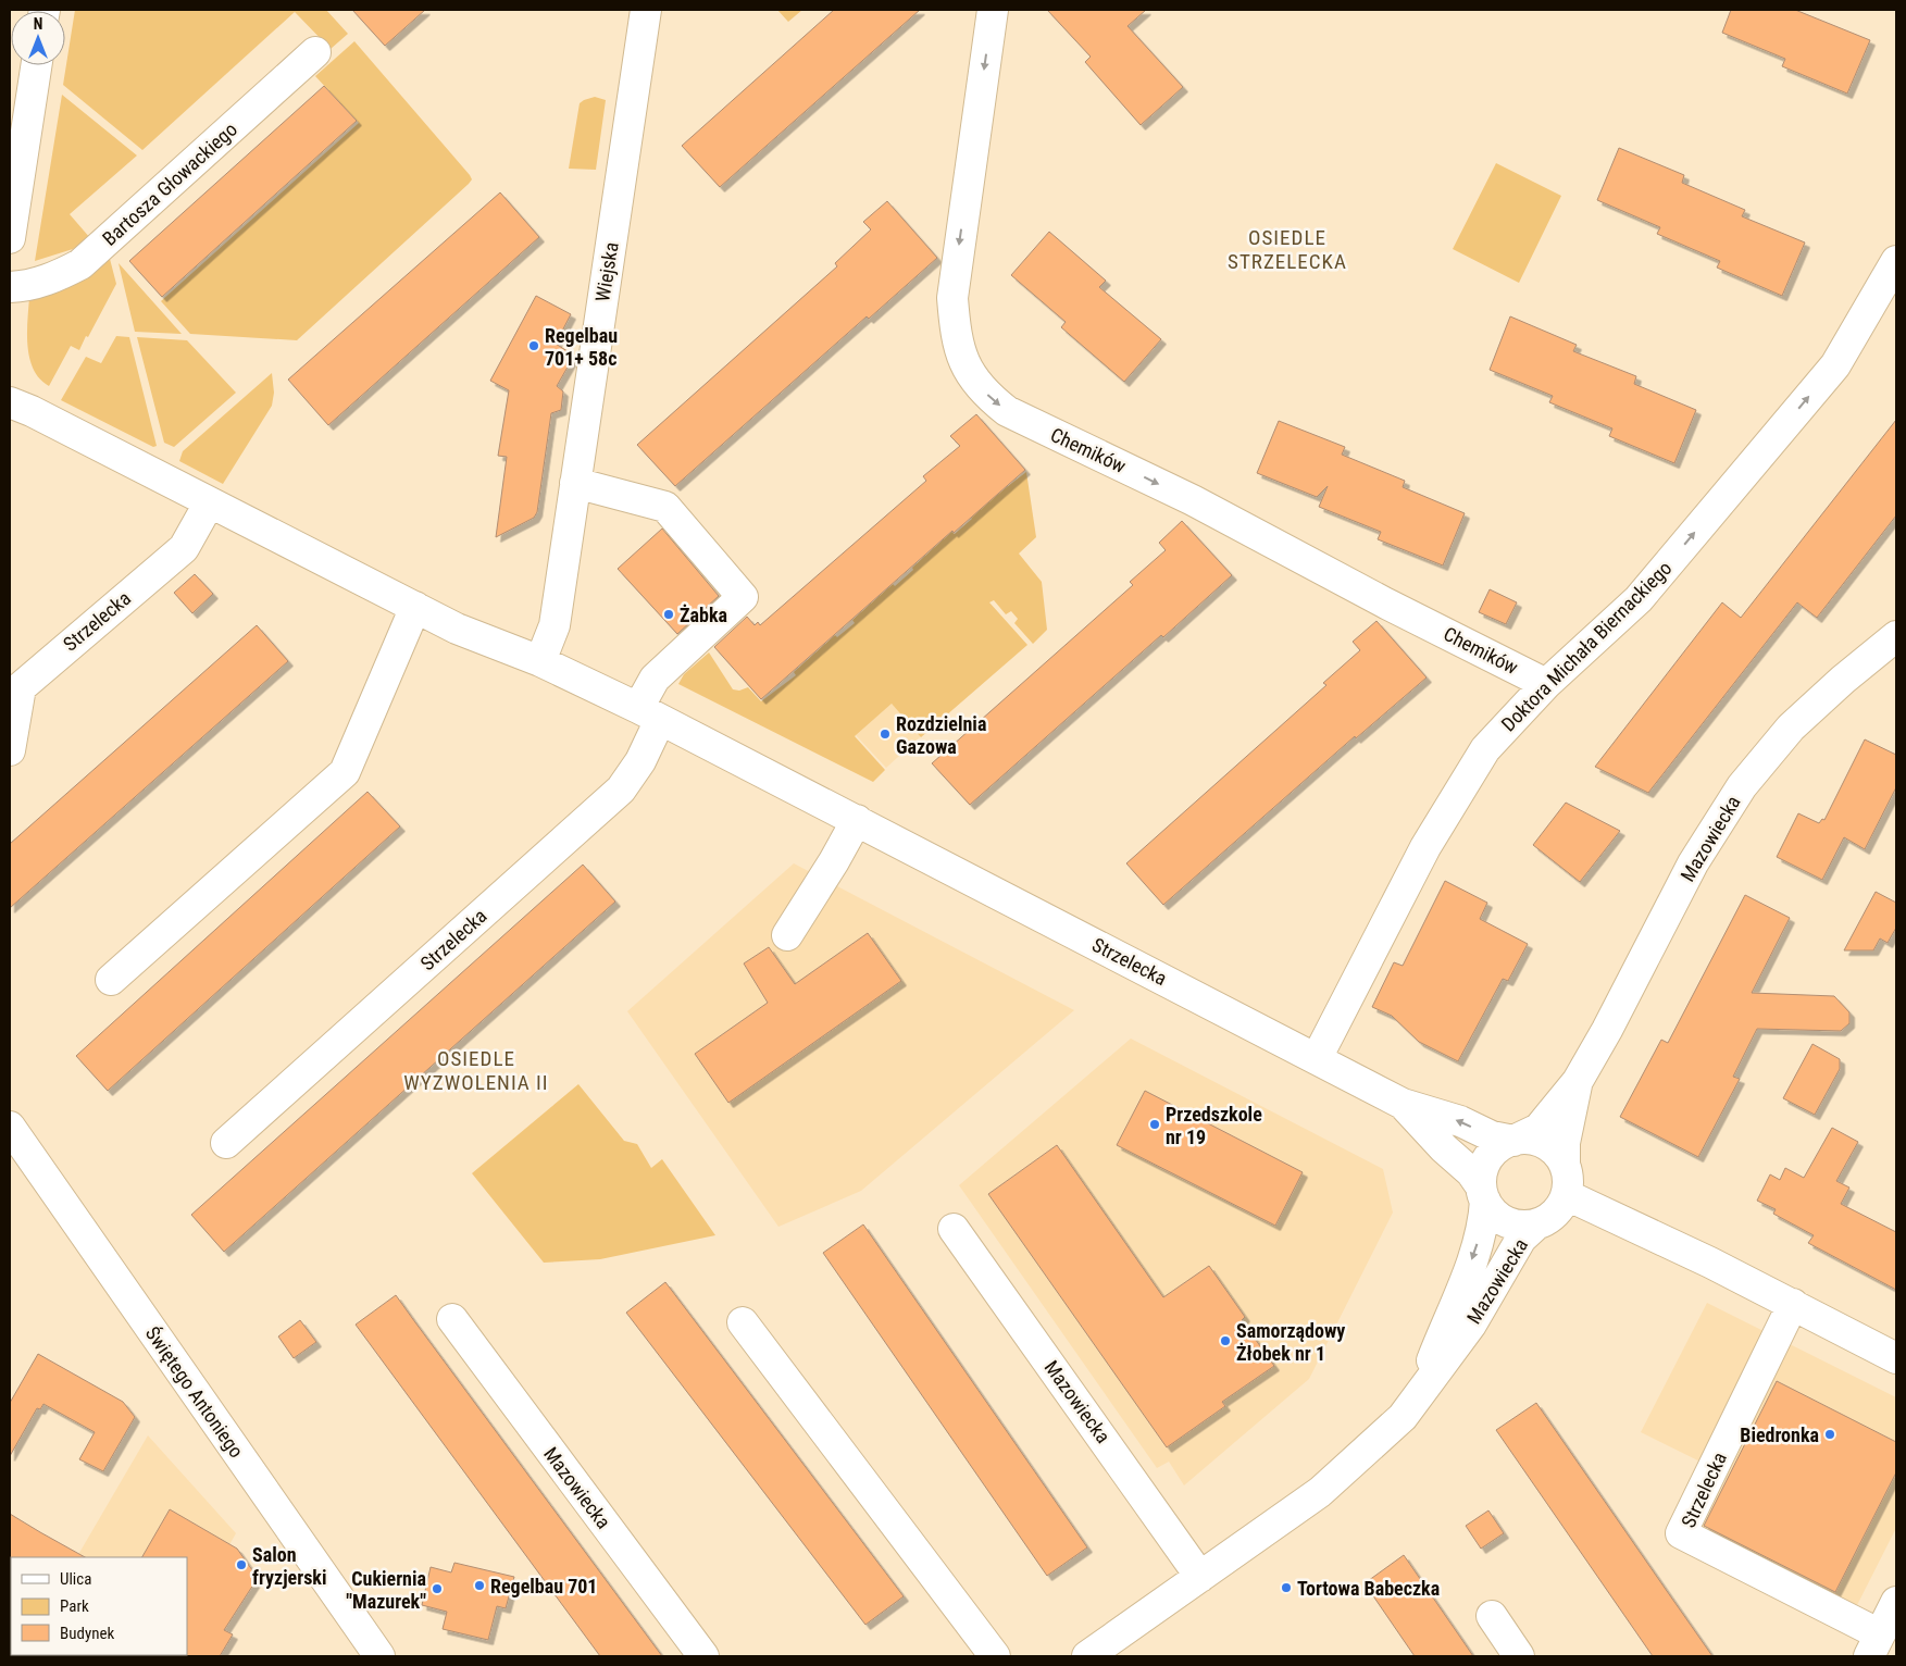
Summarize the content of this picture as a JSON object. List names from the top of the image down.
{
  "streets": {
    "street": [
      "Bartosza Głowackiego",
      "Wiejska",
      "Chemików",
      "Strzelecka",
      "Doktora Michała Biernackiego",
      "Mazowiecka",
      "Świętego Antoniego"
    ]
  },
  "crossings": [
    ["Wiejska", "Strzelecka"],
    ["Chemików", "Doktora Michała Biernackiego"],
    ["Strzelecka", "Doktora Michała Biernackiego"],
    ["Strzelecka", "Mazowiecka"]
  ],
  "one_way": ["Chemików", "Doktora Michała Biernackiego"],
  "districts": ["OSIEDLE STRZELECKA", "OSIEDLE WYZWOLENIA II"],
  "places": [
    "Regelbau 701+ 58c",
    "Żabka",
    "Rozdzielnia Gazowa",
    "Przedszkole nr 19",
    "Samorządowy Żłobek nr 1",
    "Biedronka",
    "Salon fryzjerski",
    "Regelbau 701",
    "Tortowa Babeczka",
    "Cukiernia \"Mazurek\""
  ],
  "legend": ["Ulica", "Park", "Budynek"],
  "north": "top"
}
